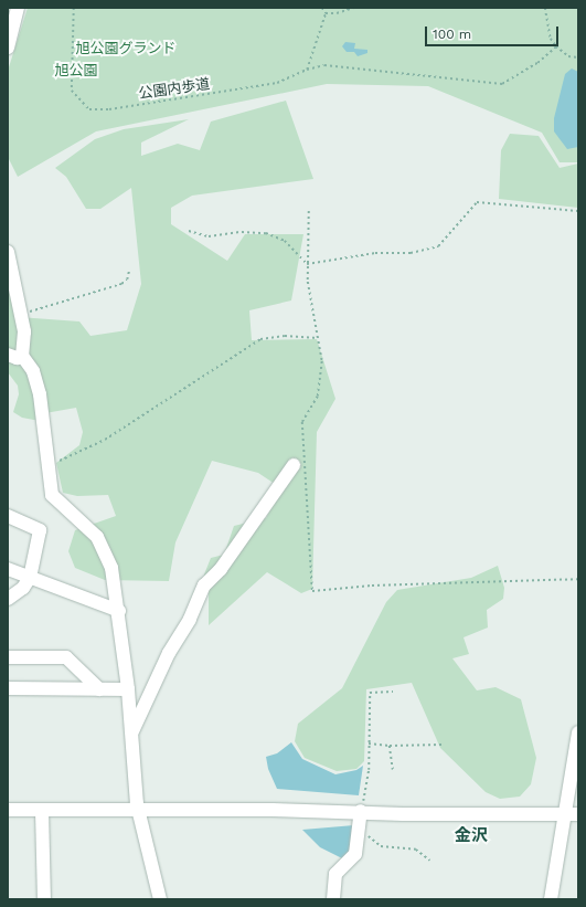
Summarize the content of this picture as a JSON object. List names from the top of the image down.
{
  "streets": {
    "path": ["公園内歩道"]
  },
  "districts": ["金沢"],
  "parks": ["旭公園グランド", "旭公園"],
  "scale_bar": "100 m"
}
